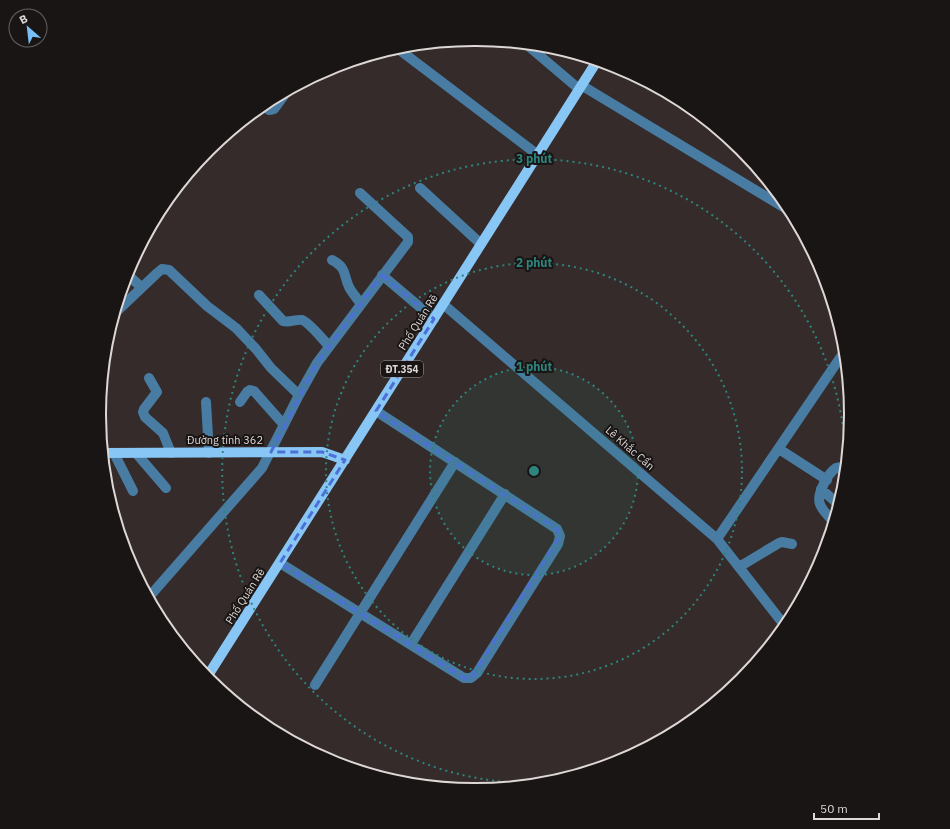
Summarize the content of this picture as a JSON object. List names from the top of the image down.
{
  "streets": {
    "main road": ["Phố Quán Rẽ", "ĐT.354", "Đường tỉnh 362"],
    "street": ["Lê Khắc Cẩn"]
  },
  "crossings": [
    ["Phố Quán Rẽ", "Đường tỉnh 362"],
    ["Phố Quán Rẽ", "Lê Khắc Cẩn"]
  ],
  "scale_bar": "50 m",
  "north": "top left",
  "rings": ["3 phút", "2 phút", "1 phút"]
}
